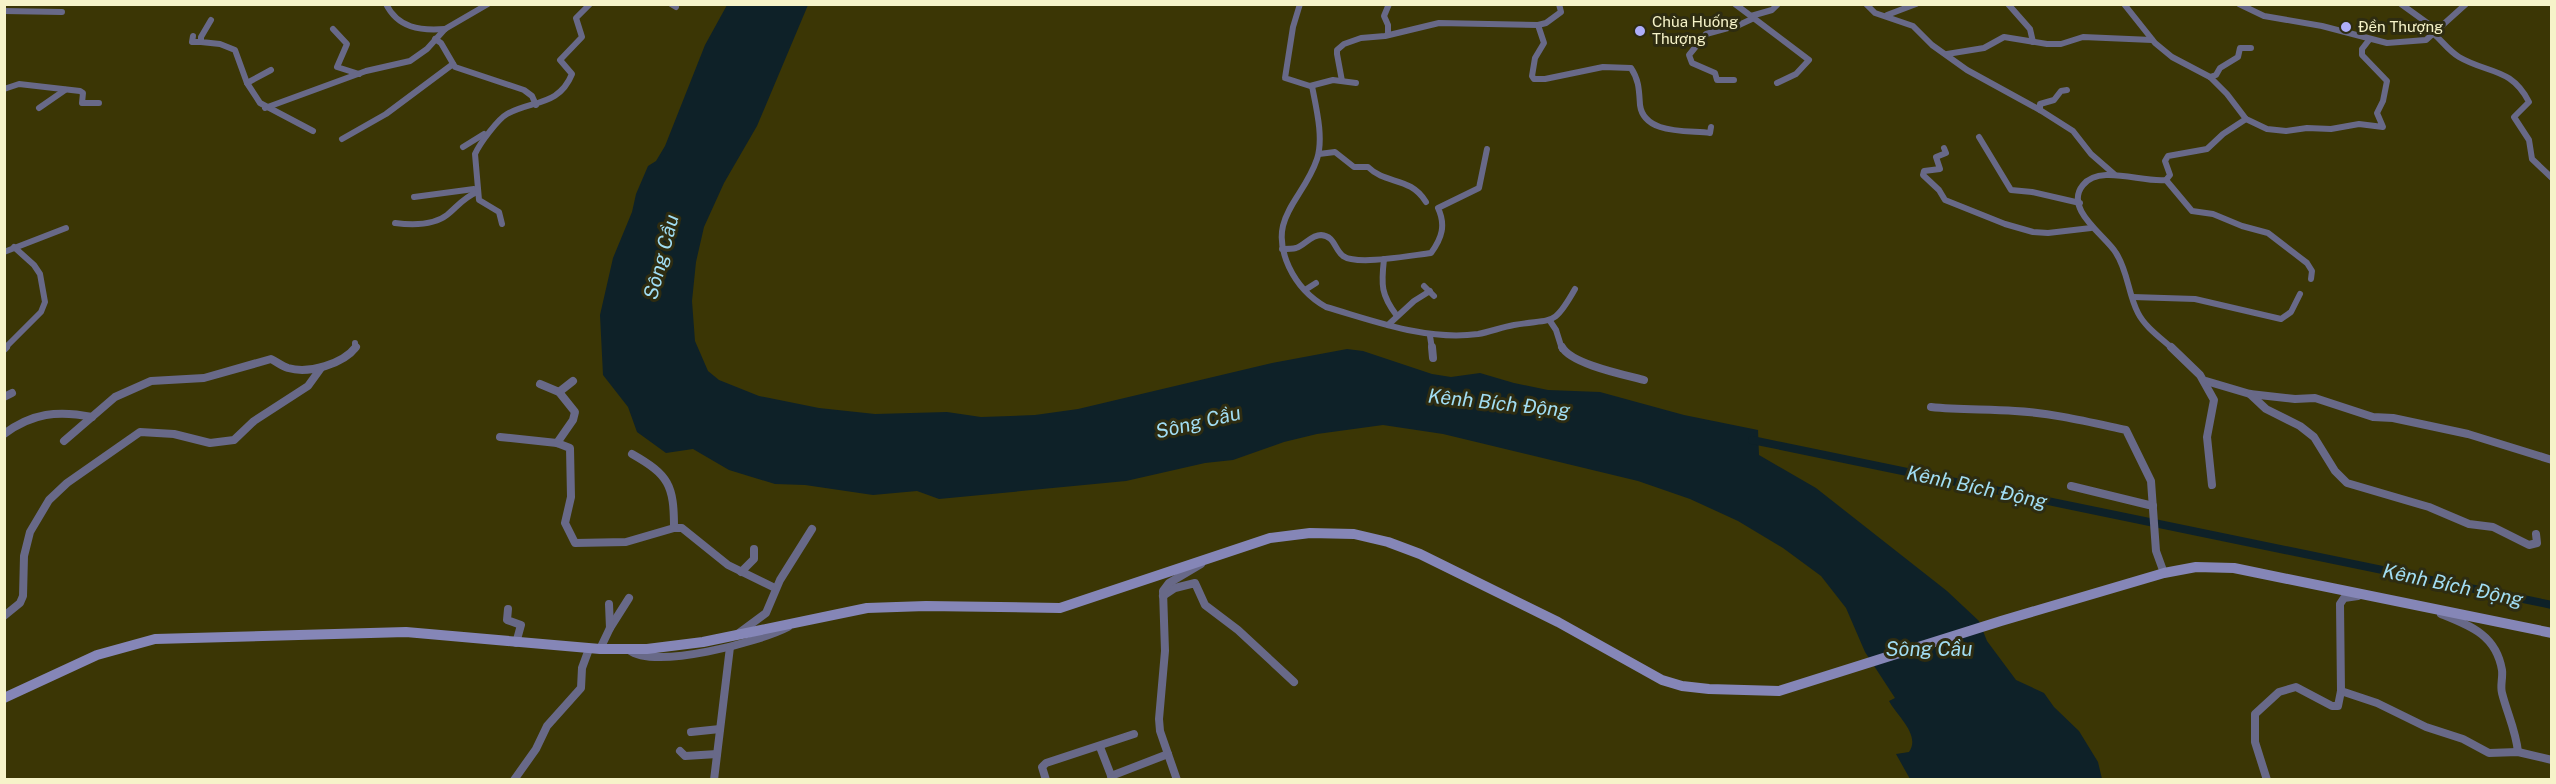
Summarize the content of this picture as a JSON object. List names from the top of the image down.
{
  "water": ["Sông Cầu", "Kênh Bích Động"],
  "places": ["Đền Thượng", "Chùa Huống Thượng"]
}
